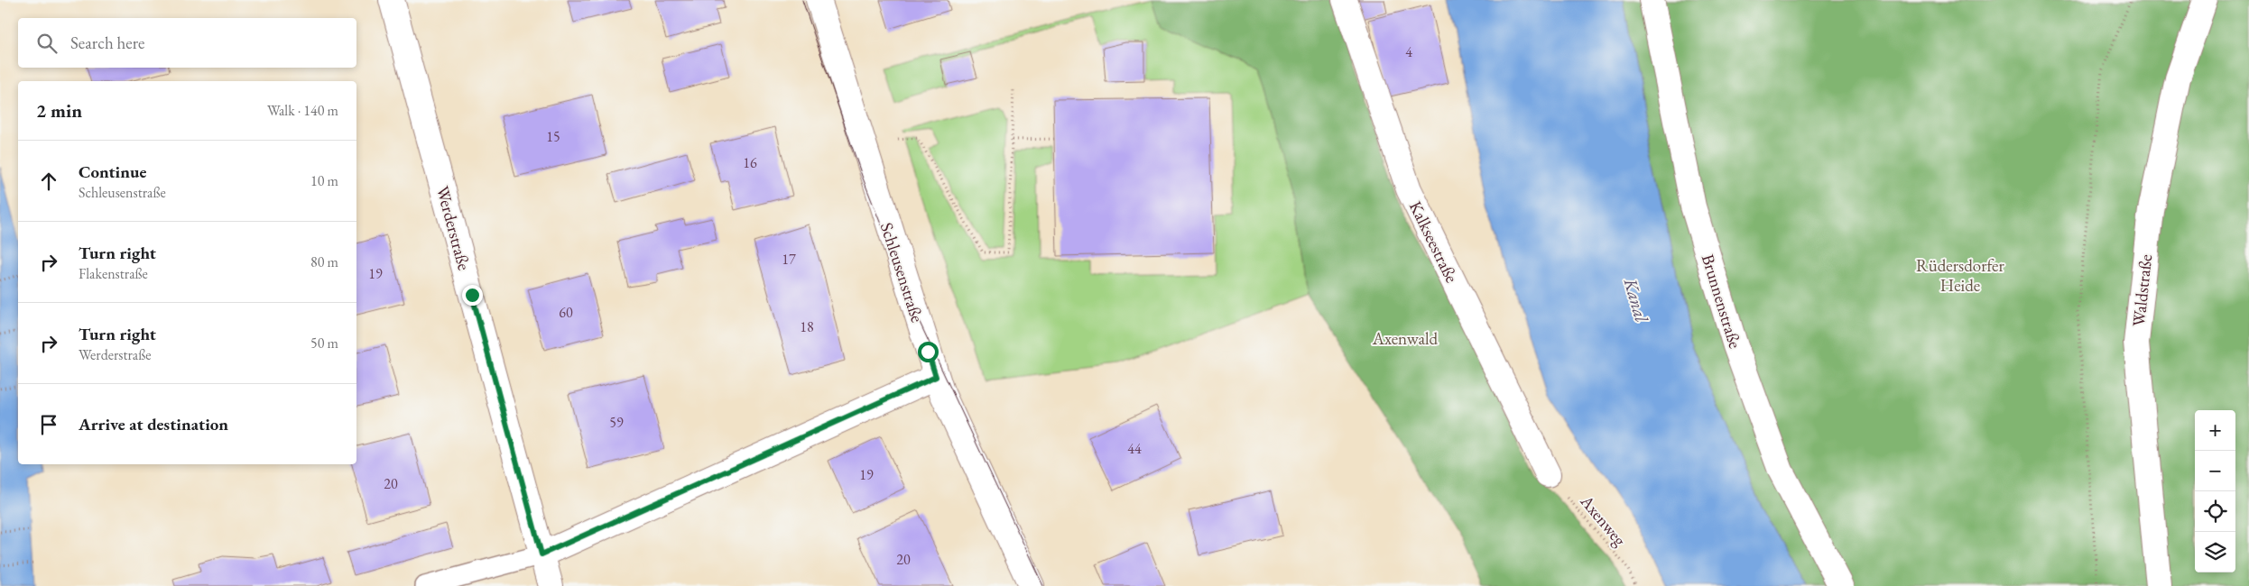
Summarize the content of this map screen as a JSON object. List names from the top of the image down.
{
  "streets": {
    "street": [
      "Werderstraße",
      "Kalkseestraße",
      "Schleusenstraße",
      "Waldstraße",
      "Brunnenstraße"
    ],
    "path": ["Axenweg"]
  },
  "crossings": [
    ["Kalkseestraße", "Axenweg"]
  ],
  "water": ["Kanal"],
  "parks": ["Rüdersdorfer Heide", "Axenwald"],
  "house_numbers": [
    "4",
    "15",
    "16",
    "17",
    "19",
    "60",
    "18",
    "59",
    "44",
    "19",
    "20",
    "20"
  ],
  "page": {
    "search": "Search here",
    "heading": ["2 min", "Walk · 140 m"],
    "list": [
      ["Continue", "Schleusenstraße", "10 m"],
      ["Turn right", "Flakenstraße", "80 m"],
      ["Turn right", "Werderstraße", "50 m"],
      "Arrive at destination"
    ],
    "map_buttons": ["+", "−"]
  }
}
